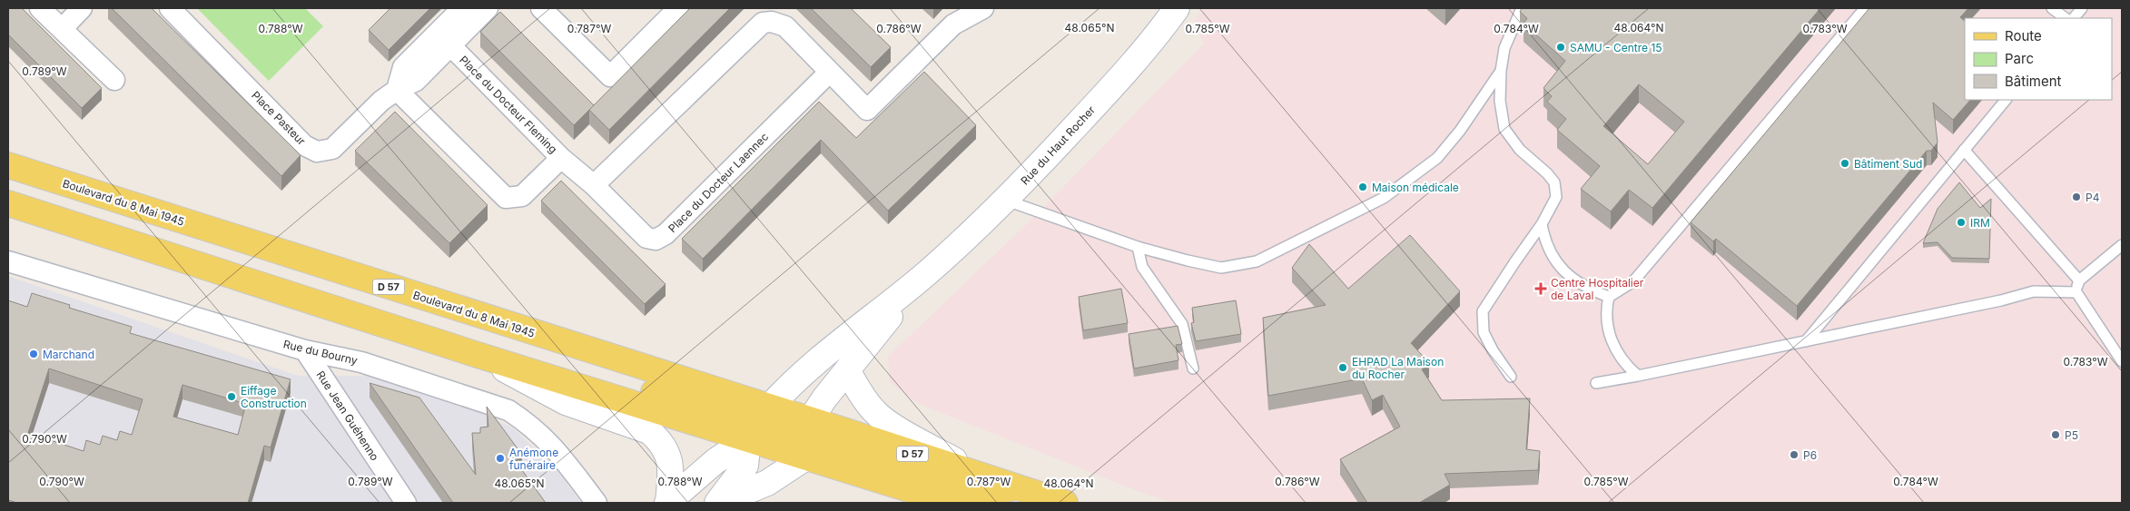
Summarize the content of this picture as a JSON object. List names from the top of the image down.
{
  "streets": {
    "main road": ["Boulevard du 8 Mai 1945", "D 57"],
    "street": [
      "Place du Docteur Fleming",
      "Place Pasteur",
      "Rue du Haut Rocher",
      "Place du Docteur Laennec",
      "Rue du Bourny",
      "Rue Jean Guéhenno"
    ]
  },
  "crossings": [
    ["Place du Docteur Fleming", "Place Pasteur"],
    ["Place du Docteur Fleming", "Place du Docteur Laennec"],
    ["Rue du Haut Rocher", "Boulevard du 8 Mai 1945"],
    ["Rue du Bourny", "Rue Jean Guéhenno"]
  ],
  "places": {
    "other": [
      "SAMU - Centre 15",
      "Bâtiment Sud",
      "Maison médicale",
      "P4",
      "IRM",
      "Marchand",
      "EHPAD La Maison du Rocher",
      "Eiffage Construction",
      "P5",
      "P6",
      "Anémone funéraire"
    ],
    "health": ["Centre Hospitalier de Laval"]
  },
  "legend": ["Route", "Parc", "Bâtiment"],
  "coordinates": [
    "48.065°N",
    "48.064°N",
    "0.788°W",
    "0.787°W",
    "0.786°W",
    "0.785°W",
    "0.784°W",
    "0.783°W",
    "0.789°W",
    "0.790°W"
  ]
}
